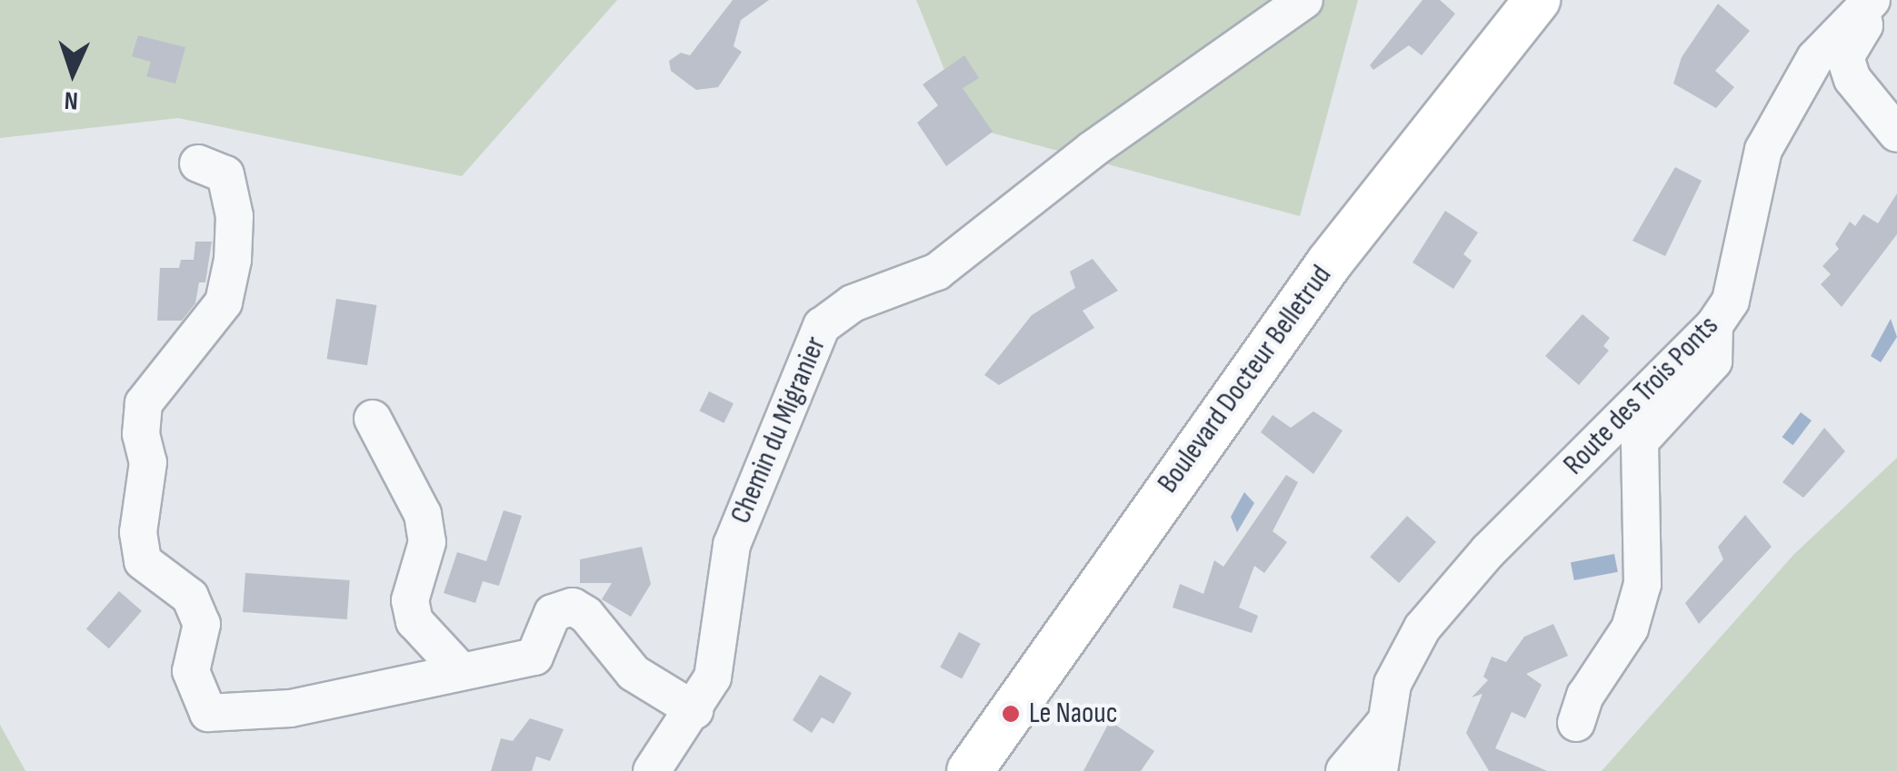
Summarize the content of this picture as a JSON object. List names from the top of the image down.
{
  "streets": {
    "main road": ["Boulevard Docteur Belletrud"],
    "street": ["Route des Trois Ponts", "Chemin du Migranier"]
  },
  "places": ["Le Naouc"],
  "north": "bottom"
}
